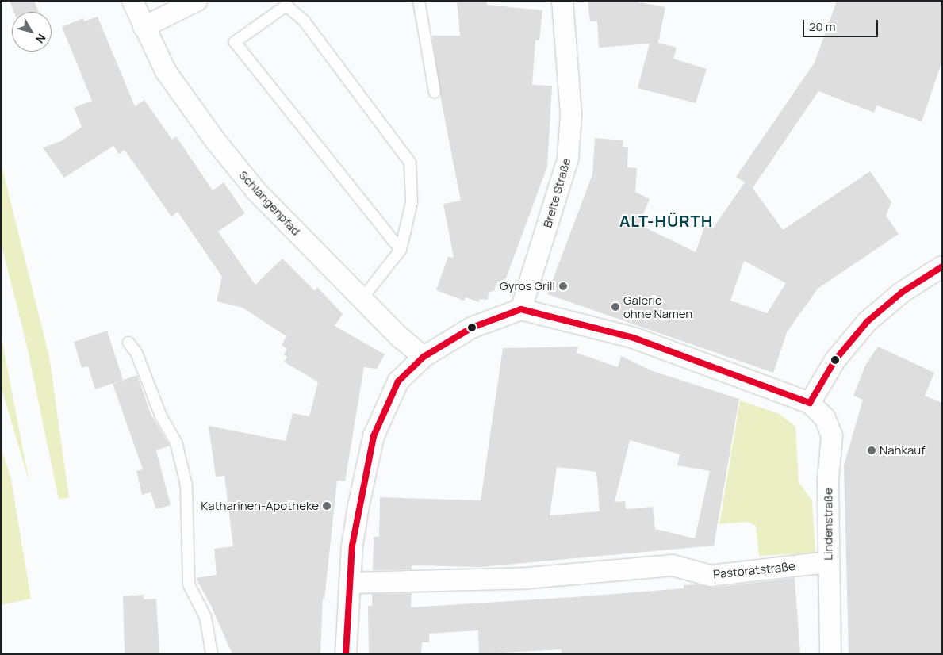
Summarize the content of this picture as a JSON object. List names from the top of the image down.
{
  "streets": {
    "street": [
      "Breite Straße",
      "Schlangenpfad",
      "Lindenstraße",
      "Pastoratstraße"
    ]
  },
  "crossings": [
    ["Lindenstraße", "Pastoratstraße"]
  ],
  "districts": ["ALT-HÜRTH"],
  "places": [
    "Gyros Grill",
    "Galerie ohne Namen",
    "Nahkauf",
    "Katharinen-Apotheke"
  ],
  "scale_bar": "20 m",
  "north": "bottom right"
}
